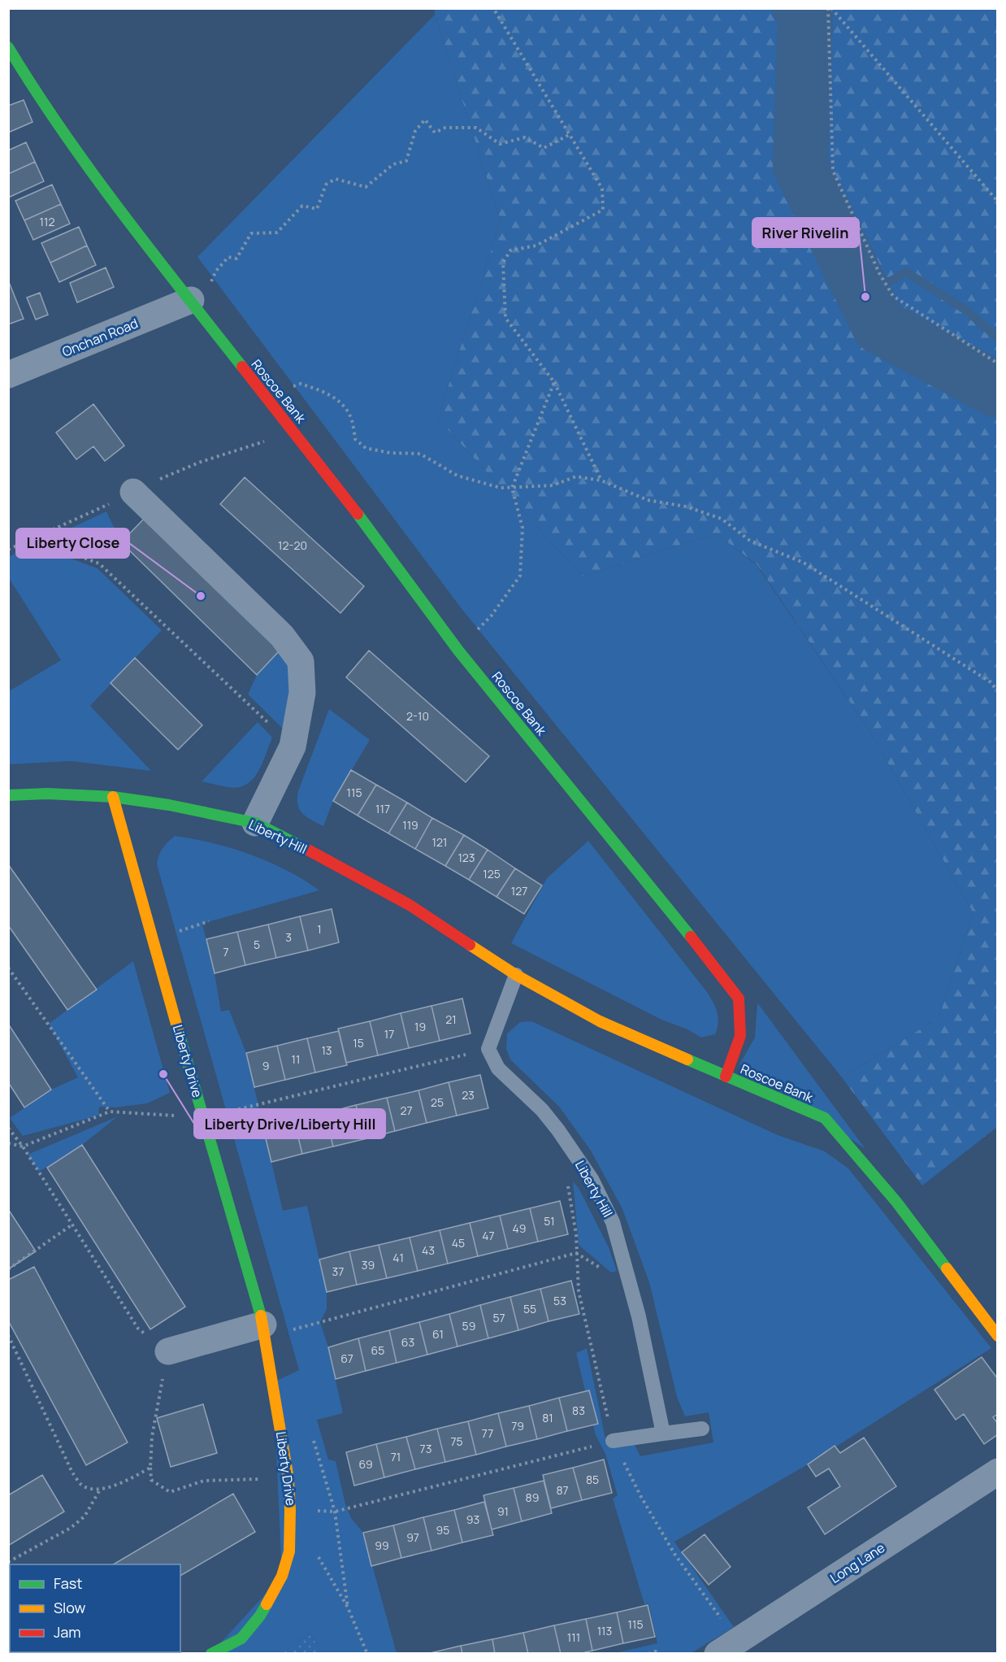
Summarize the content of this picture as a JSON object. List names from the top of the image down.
{
  "streets": {
    "street": [
      "Onchan Road",
      "Roscoe Bank",
      "Liberty Hill",
      "Liberty Drive",
      "Long Lane"
    ]
  },
  "crossings": [
    ["Onchan Road", "Roscoe Bank"],
    ["Roscoe Bank", "Liberty Hill"],
    ["Liberty Hill", "Liberty Drive"]
  ],
  "places": ["River Rivelin", "Liberty Close", "Liberty Drive/Liberty Hill"],
  "house_numbers": [
    "112",
    "12-20",
    "2-10",
    "115",
    "117",
    "119",
    "121",
    "123",
    "125",
    "127",
    "1",
    "3",
    "5",
    "7",
    "21",
    "19",
    "17",
    "15",
    "13",
    "11",
    "9",
    "23",
    "25",
    "27",
    "51",
    "49",
    "47",
    "45",
    "43",
    "41",
    "39",
    "37",
    "53",
    "55",
    "57",
    "59",
    "61",
    "63",
    "65",
    "67",
    "83",
    "81",
    "79",
    "77",
    "75",
    "73",
    "71",
    "69",
    "85",
    "87",
    "89",
    "91",
    "93",
    "95",
    "97",
    "99",
    "115",
    "113",
    "111"
  ],
  "legend": ["Fast", "Slow", "Jam"]
}
